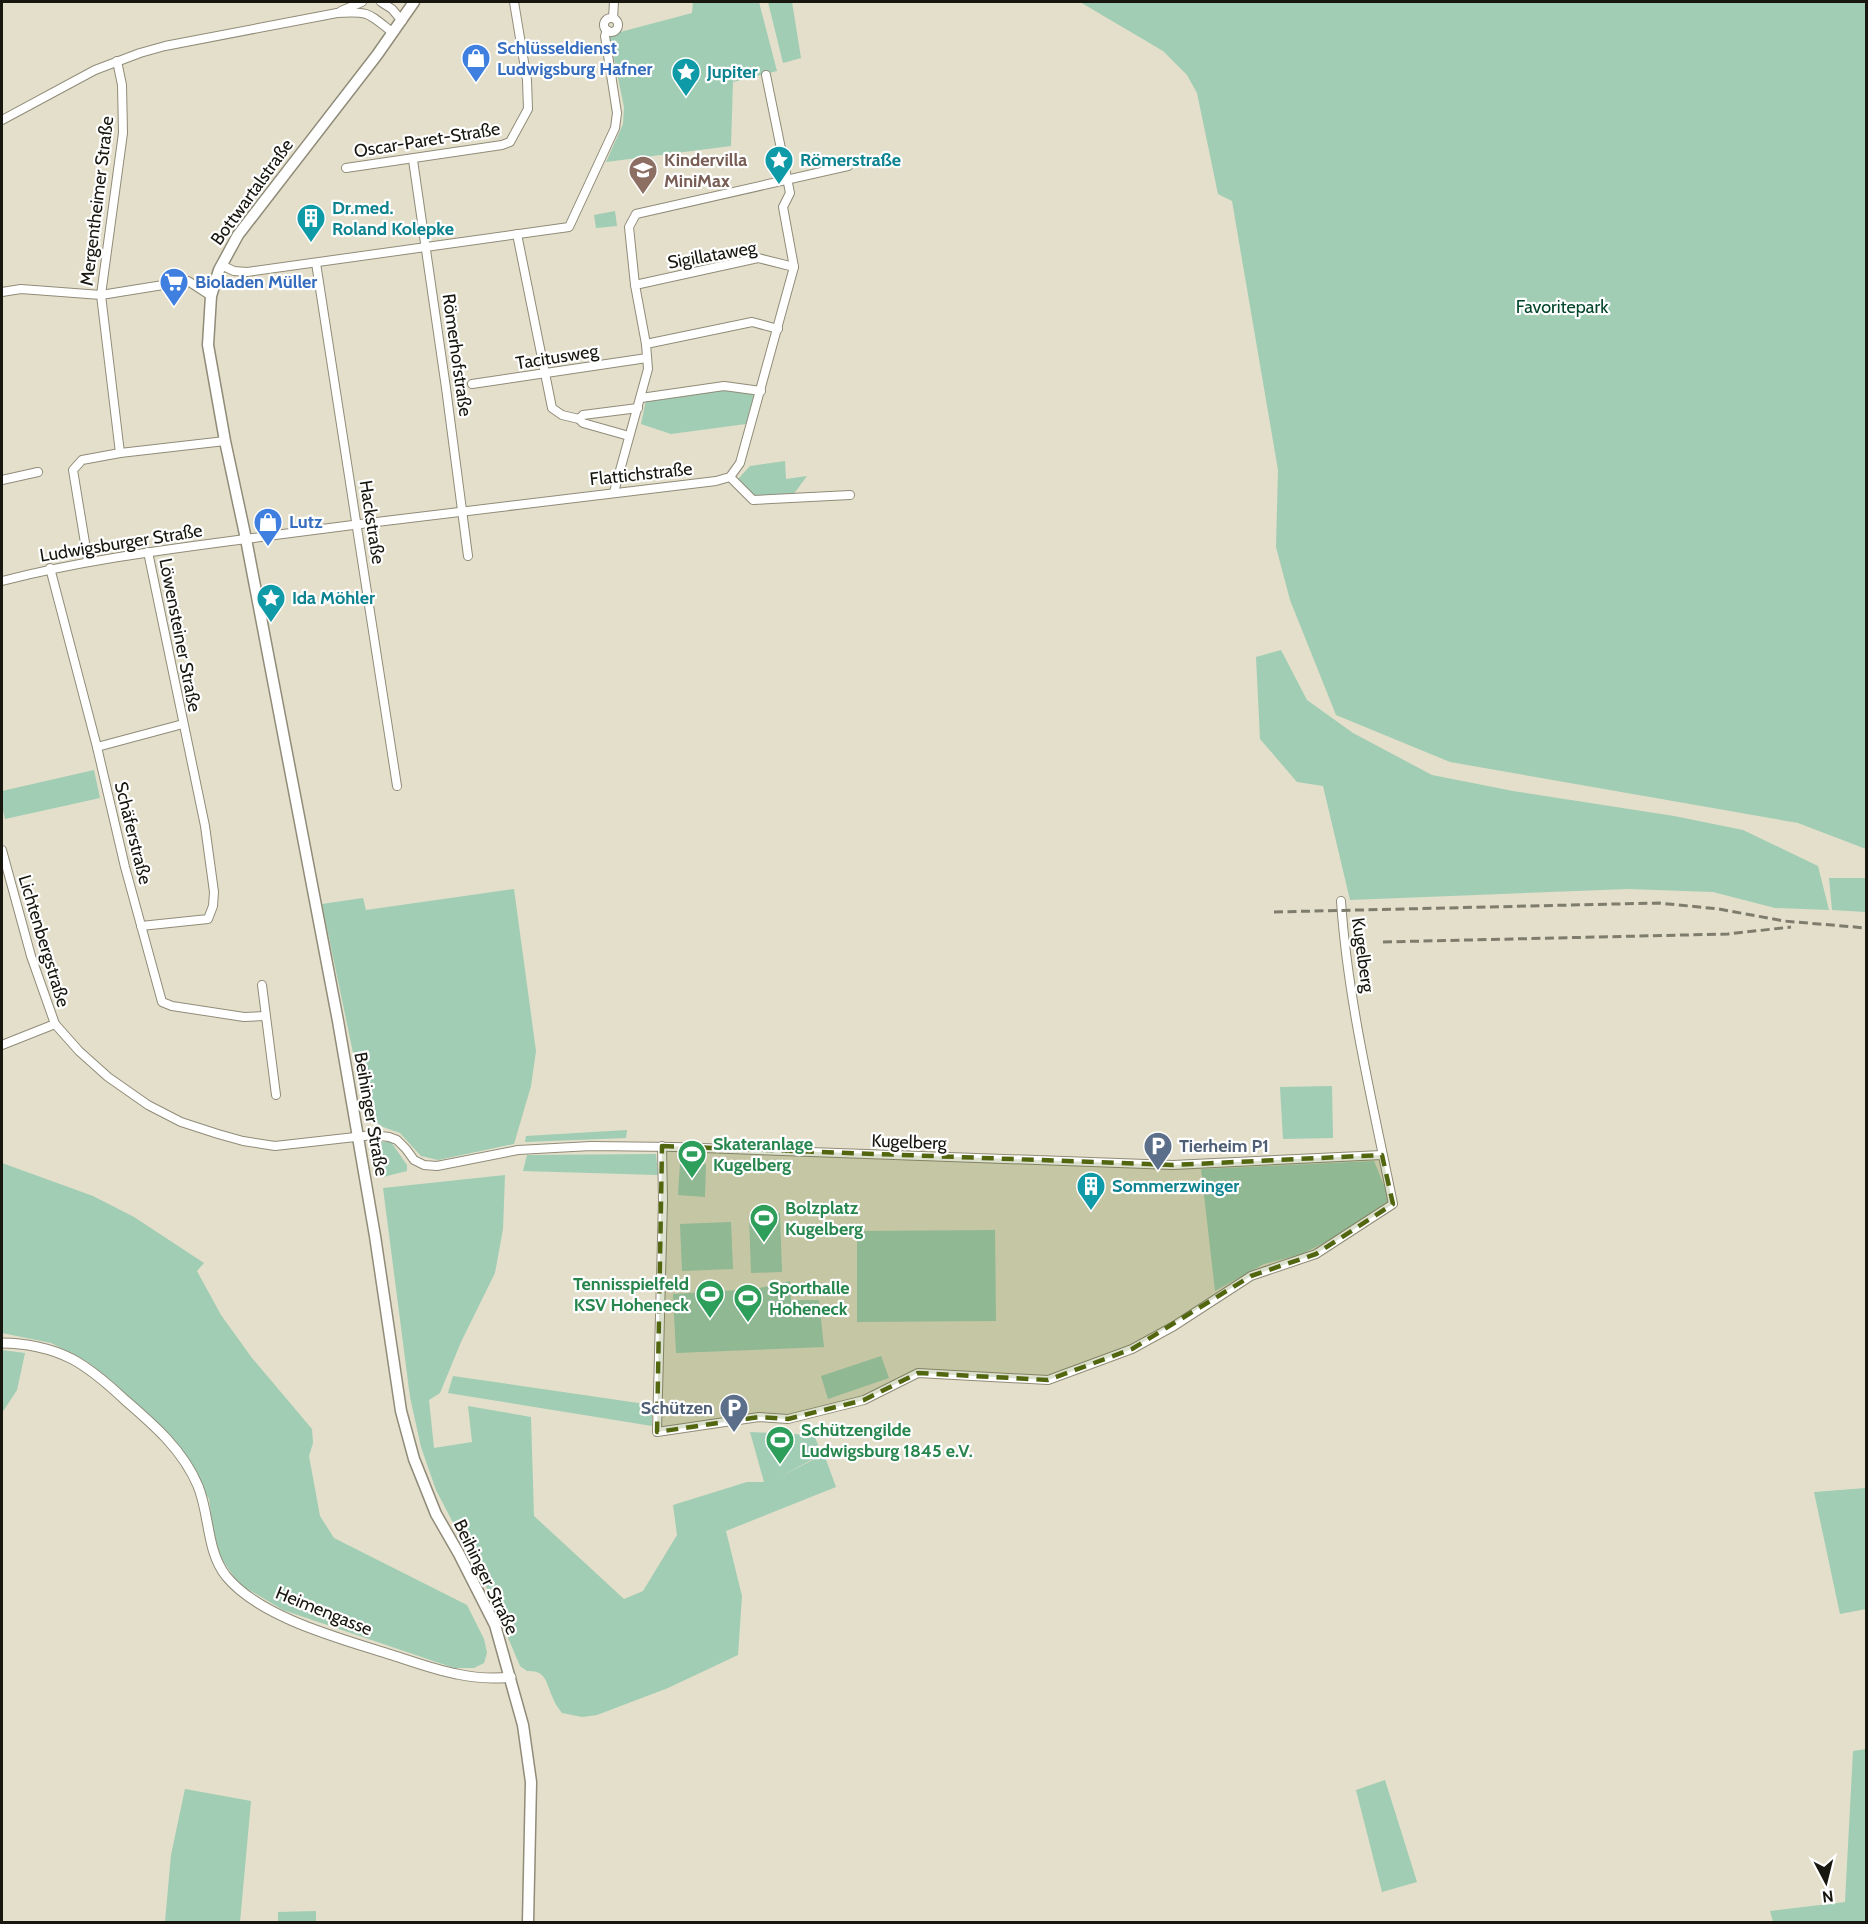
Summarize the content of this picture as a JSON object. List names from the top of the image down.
{
  "streets": {
    "main road": ["Bottwartalstraße", "Beihinger Straße"],
    "street": [
      "Oscar-Paret-Straße",
      "Mergentheimer Straße",
      "Sigillataweg",
      "Römerhofstraße",
      "Tacitusweg",
      "Flattichstraße",
      "Hackstraße",
      "Ludwigsburger Straße",
      "Löwensteiner Straße",
      "Schäferstraße",
      "Lichtenbergstraße",
      "Kugelberg",
      "Heimengasse"
    ]
  },
  "crossings": [
    ["Oscar-Paret-Straße", "Römerhofstraße"],
    ["Bottwartalstraße", "Flattichstraße"],
    ["Bottwartalstraße", "Ludwigsburger Straße"],
    ["Bottwartalstraße", "Beihinger Straße"],
    ["Römerhofstraße", "Flattichstraße"],
    ["Flattichstraße", "Hackstraße"],
    ["Flattichstraße", "Ludwigsburger Straße"],
    ["Flattichstraße", "Beihinger Straße"],
    ["Ludwigsburger Straße", "Löwensteiner Straße"],
    ["Ludwigsburger Straße", "Schäferstraße"],
    ["Ludwigsburger Straße", "Beihinger Straße"],
    ["Löwensteiner Straße", "Schäferstraße"],
    ["Lichtenbergstraße", "Kugelberg"],
    ["Lichtenbergstraße", "Beihinger Straße"],
    ["Beihinger Straße", "Heimengasse"]
  ],
  "parks": ["Favoritepark"],
  "places": {
    "shop": ["Schlüsseldienst Ludwigsburg Hafner", "Lutz"],
    "place": ["Jupiter", "Römerstraße", "Ida Möhler"],
    "school or university": ["Kindervilla MiniMax"],
    "building": ["Dr.med. Roland Kolepke", "Sommerzwinger"],
    "supermarket": ["Bioladen Müller"],
    "parking": ["Tierheim P1", "Schützen"],
    "sports": [
      "Skateranlage Kugelberg",
      "Bolzplatz Kugelberg",
      "Tennisspielfeld KSV Hoheneck",
      "Sporthalle Hoheneck",
      "Schützengilde Ludwigsburg 1845 e.V."
    ]
  },
  "north": "bottom"
}
